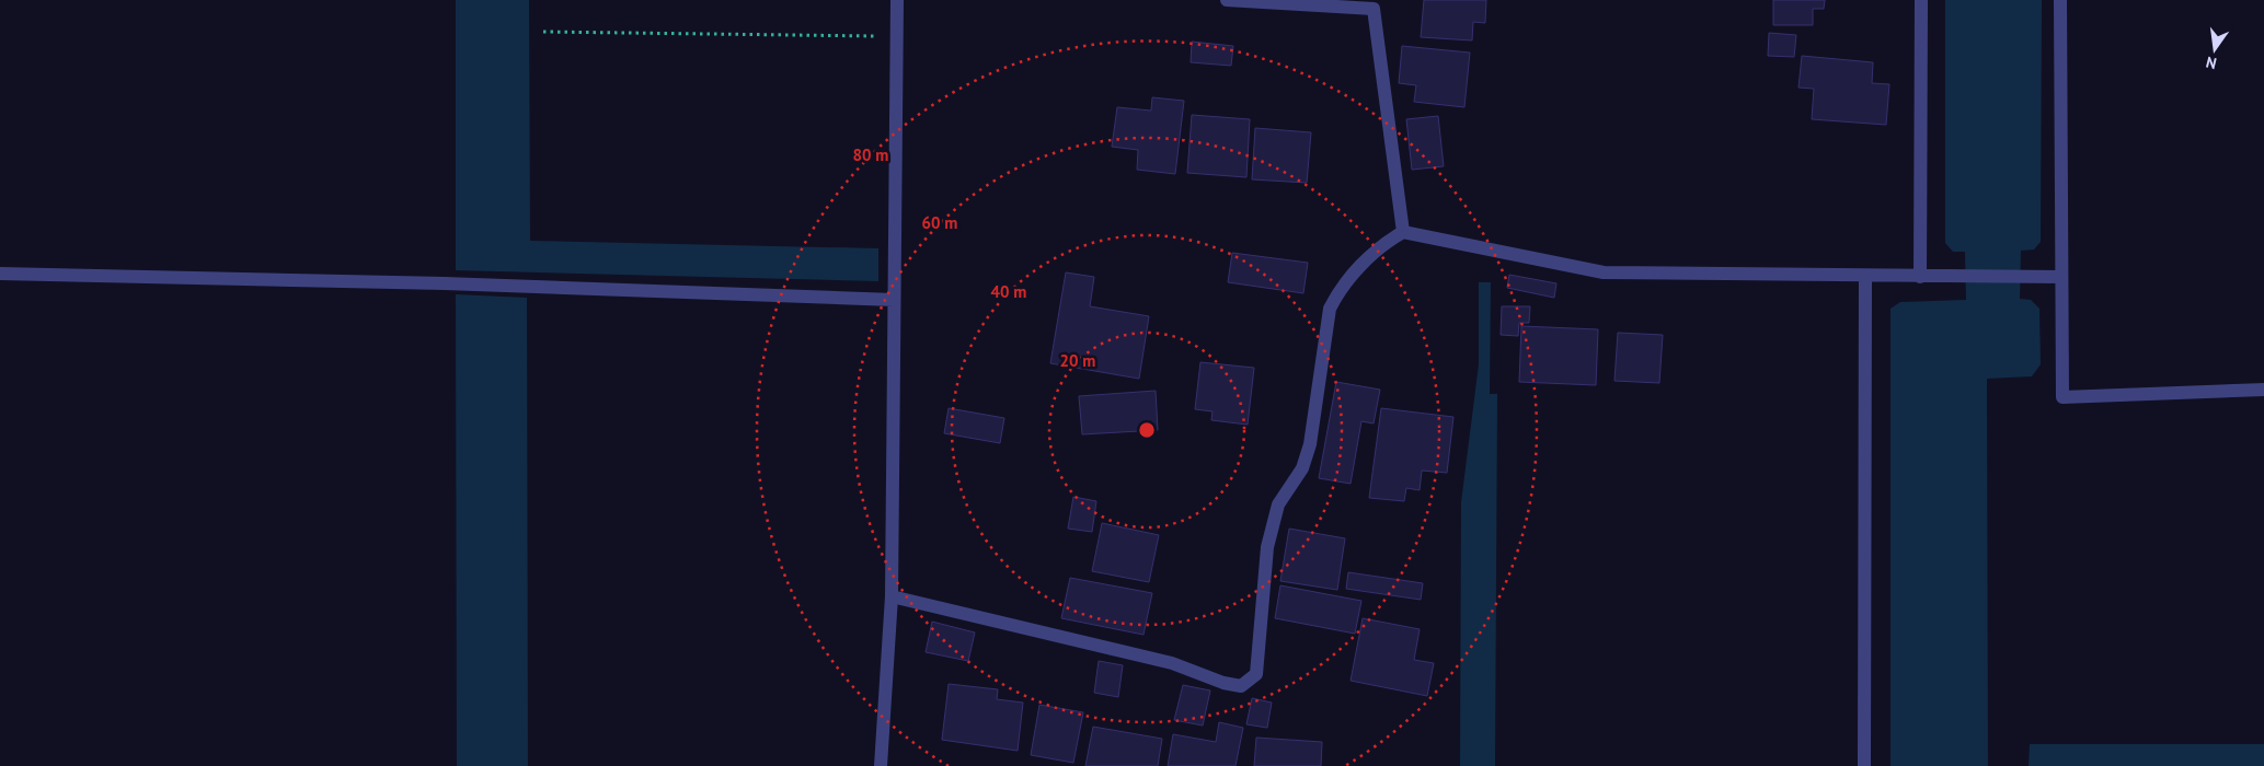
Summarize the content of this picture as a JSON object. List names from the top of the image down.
{
  "north": "bottom",
  "rings": [
    "80 m",
    "60 m",
    "40 m",
    "20 m"
  ]
}
